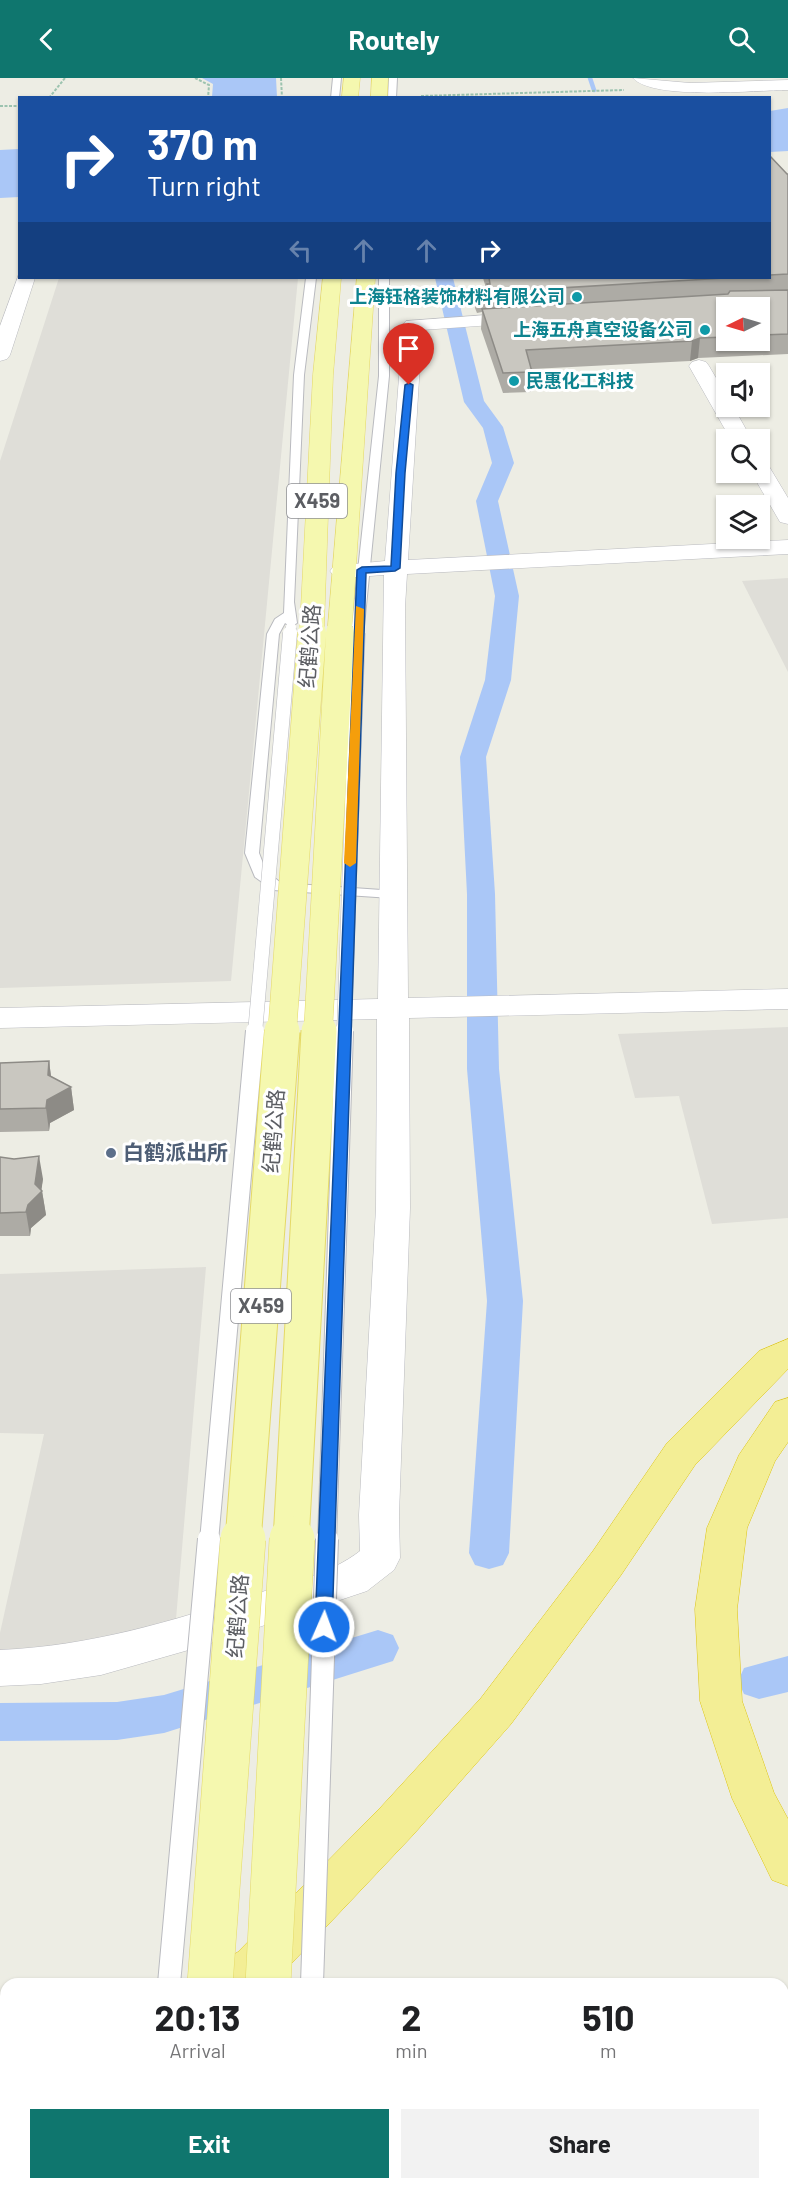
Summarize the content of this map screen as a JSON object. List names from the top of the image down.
{
  "streets": {
    "main road": ["X459", "纪鹤公路"]
  },
  "places": [
    "上海钰格装饰材料有限公司",
    "上海五舟真空设备公司",
    "民惠化工科技",
    "白鹤派出所"
  ],
  "north": "left",
  "page": {
    "header": "Routely",
    "turn": ["370 m", "Turn right"],
    "eta": [
      "20:13",
      "Arrival",
      "2",
      "min",
      "510",
      "m"
    ],
    "buttons": ["Exit", "Share"]
  }
}
